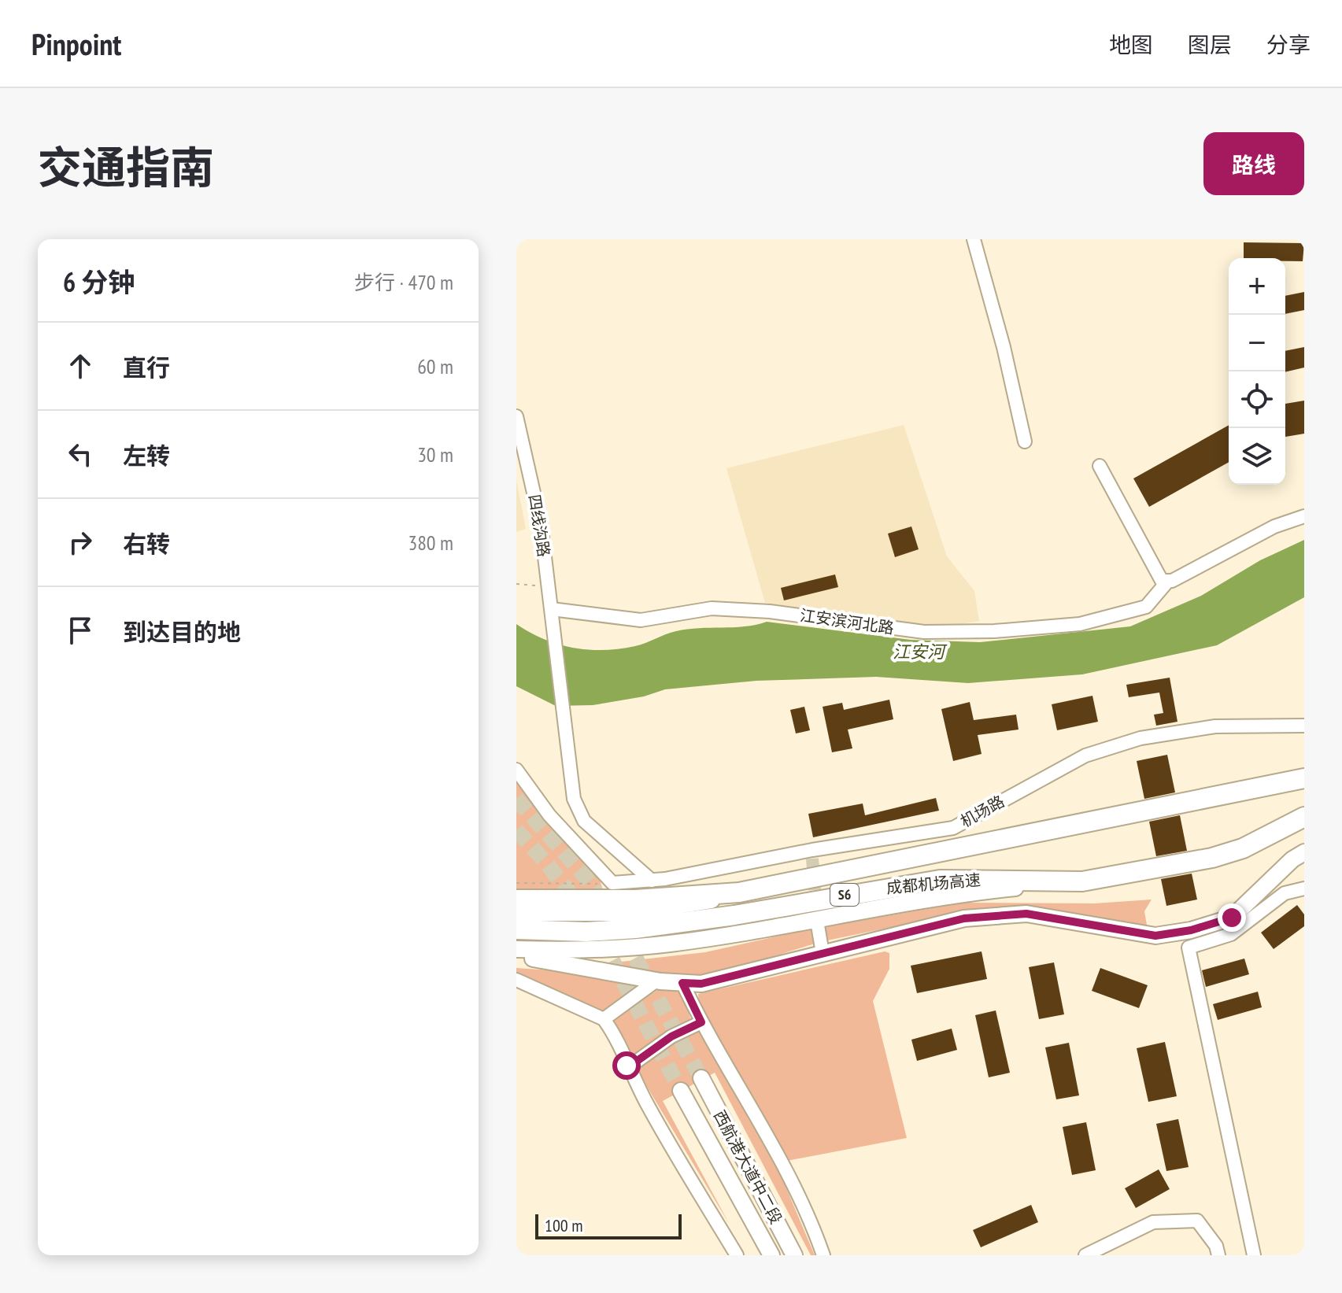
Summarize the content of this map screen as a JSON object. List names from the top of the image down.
{
  "streets": {
    "highway": ["成都机场高速", "S6"],
    "main road": ["西航港大道中二段"],
    "street": ["四线沟路", "江安滨河北路", "机场路"]
  },
  "crossings": [
    ["四线沟路", "江安滨河北路"],
    ["四线沟路", "机场路"]
  ],
  "water": ["江安河"],
  "scale_bar": "100 m",
  "page": {
    "header": "Pinpoint",
    "nav": ["地图", "图层", "分享"],
    "title": "交通指南",
    "buttons": "路线",
    "heading": ["6 分钟", "步行 · 470 m"],
    "map_buttons": ["+", "−"],
    "list": [
      ["直行", "60 m"],
      ["左转", "30 m"],
      ["右转", "380 m"],
      "到达目的地"
    ],
    "scale": "100 m"
  }
}
